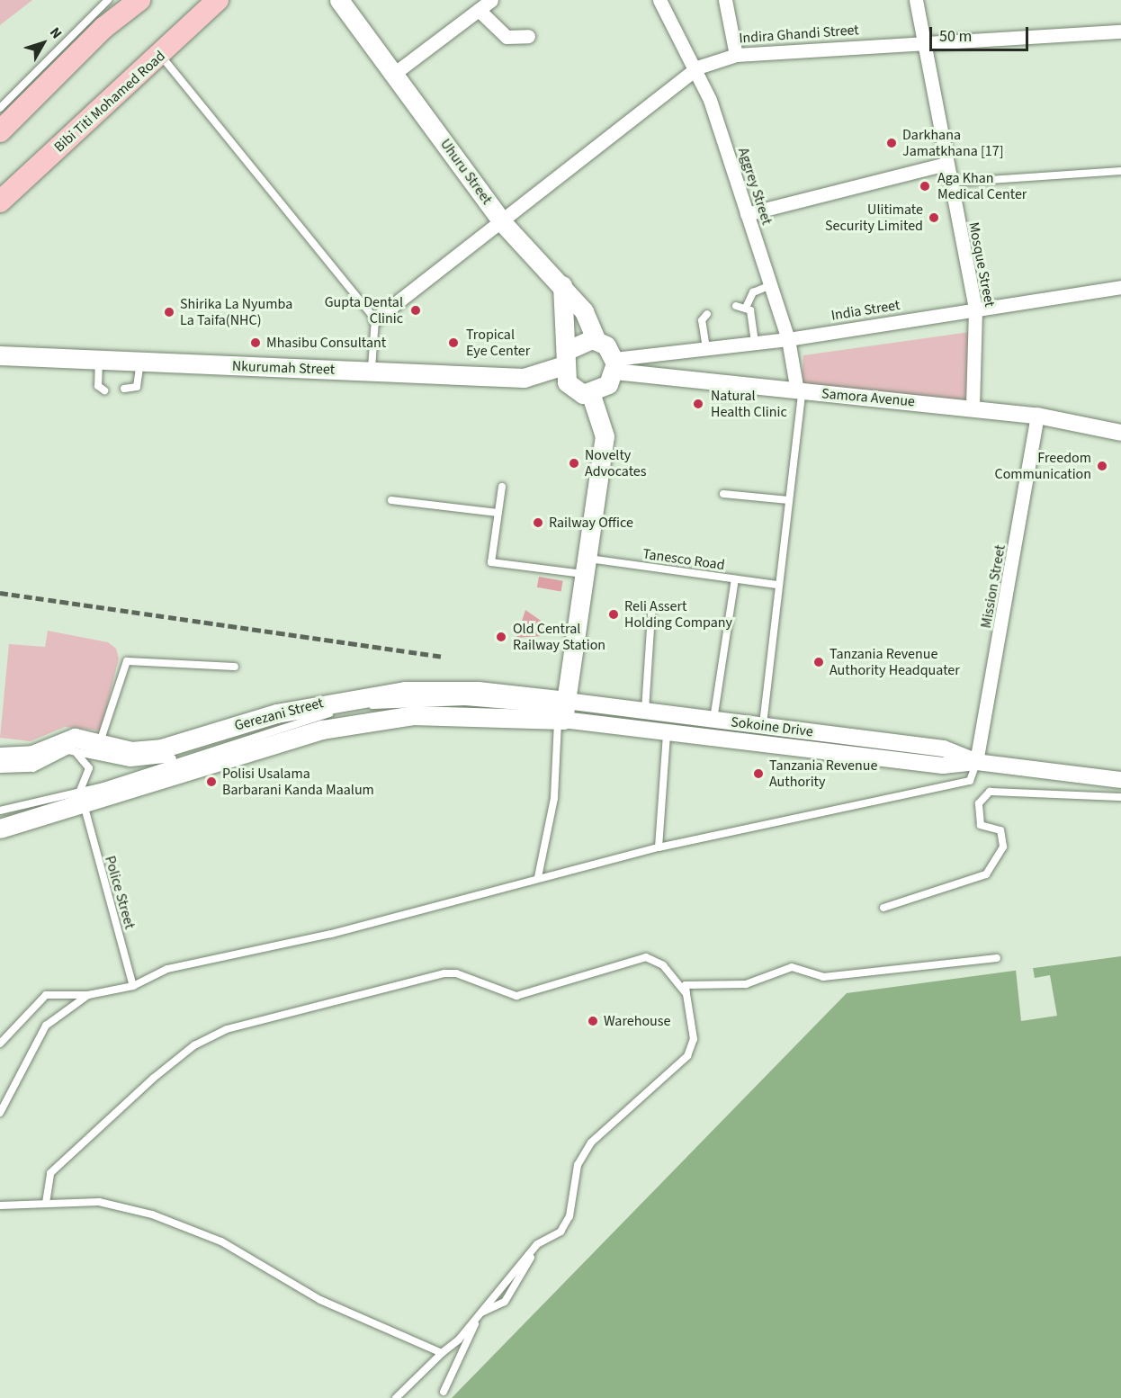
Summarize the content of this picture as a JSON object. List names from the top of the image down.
{
  "streets": {
    "highway": ["Bibi Titi Mohamed Road"],
    "main road": ["Uhuru Street", "Nkurumah Street", "Gerezani Street"],
    "street": [
      "Indira Ghandi Street",
      "Aggrey Street",
      "Mosque Street",
      "India Street",
      "Samora Avenue",
      "Mission Street",
      "Sokoine Drive"
    ],
    "lane": ["Tanesco Road", "Police Street"]
  },
  "crossings": [
    ["Indira Ghandi Street", "Uhuru Street"],
    ["Indira Ghandi Street", "Aggrey Street"],
    ["Indira Ghandi Street", "Mosque Street"],
    ["Uhuru Street", "India Street"],
    ["Uhuru Street", "Nkurumah Street"],
    ["Uhuru Street", "Samora Avenue"],
    ["Aggrey Street", "India Street"],
    ["Aggrey Street", "Samora Avenue"],
    ["Mosque Street", "India Street"],
    ["Mosque Street", "Samora Avenue"],
    ["India Street", "Nkurumah Street"],
    ["India Street", "Samora Avenue"],
    ["Nkurumah Street", "Samora Avenue"],
    ["Samora Avenue", "Mission Street"],
    ["Mission Street", "Sokoine Drive"],
    ["Gerezani Street", "Sokoine Drive"],
    ["Gerezani Street", "Police Street"]
  ],
  "places": [
    "Darkhana Jamatkhana [17]",
    "Aga Khan Medical Center",
    "Ulitimate Security Limited",
    "Gupta Dental Clinic",
    "Shirika La Nyumba La Taifa(NHC)",
    "Mhasibu Consultant",
    "Tropical Eye Center",
    "Natural Health Clinic",
    "Novelty Advocates",
    "Freedom Communication",
    "Railway Office",
    "Reli Assert Holding Company",
    "Old Central Railway Station",
    "Tanzania Revenue Authority Headquater",
    "Tanzania Revenue Authority",
    "Polisi Usalama Barbarani Kanda Maalum",
    "Warehouse"
  ],
  "scale_bar": "50 m",
  "north": "top right"
}
